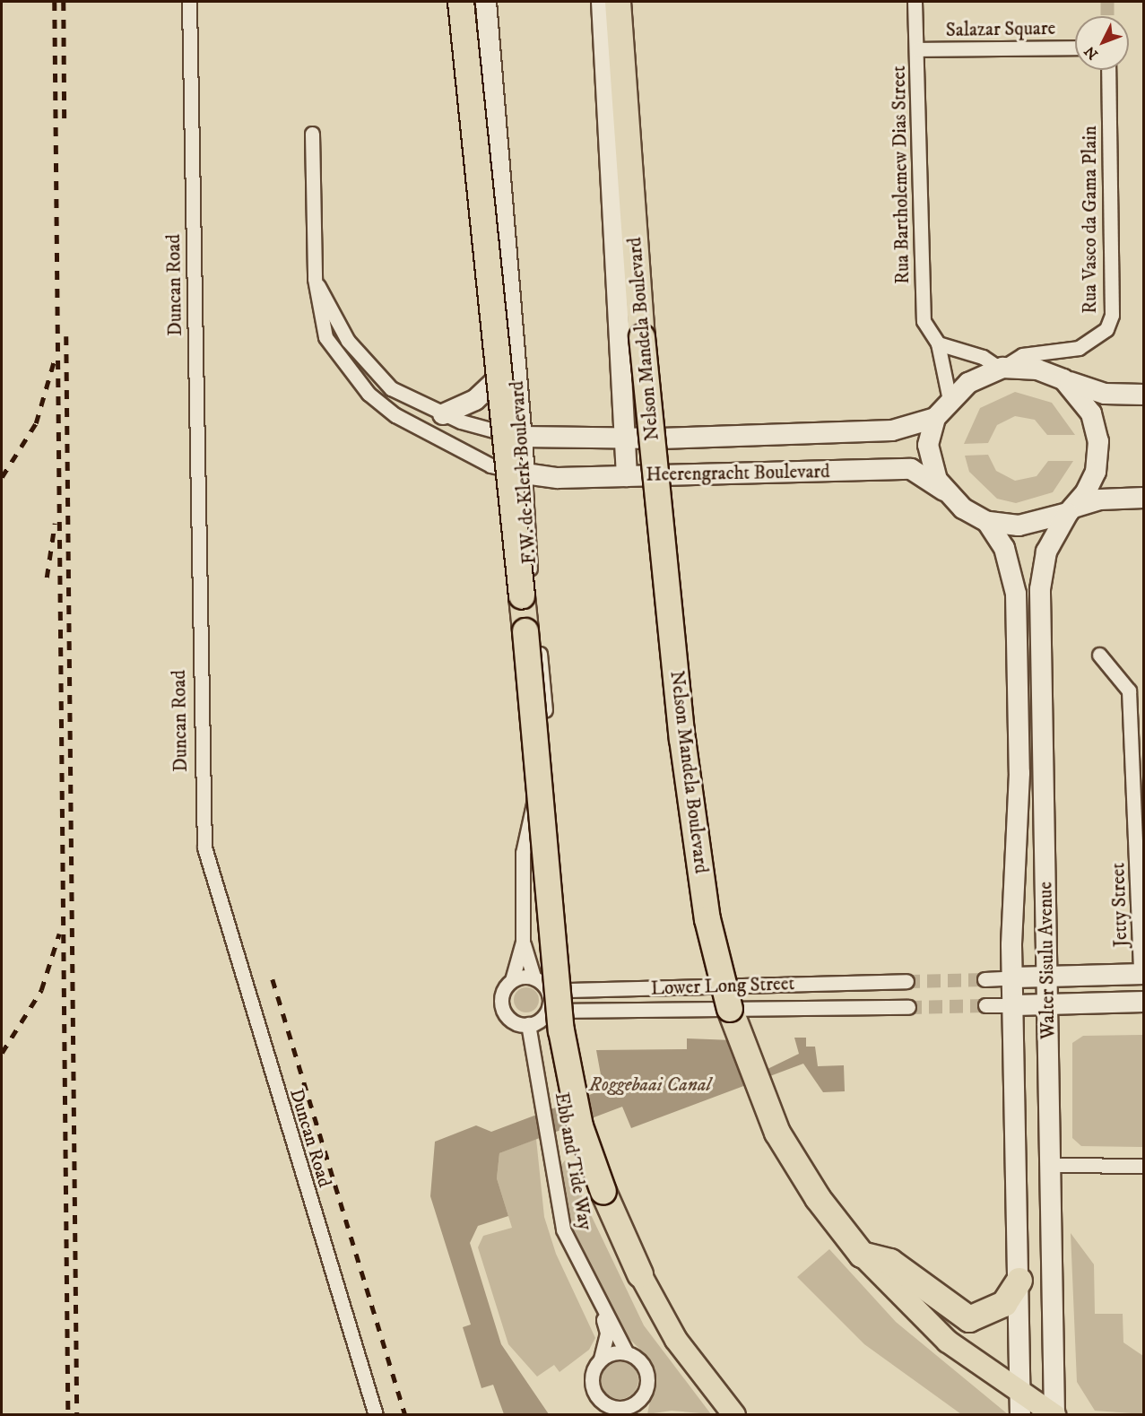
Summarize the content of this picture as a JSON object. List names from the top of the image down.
{
  "streets": {
    "highway": ["Nelson Mandela Boulevard"],
    "main road": ["F.W. de Klerk Boulevard", "Heerengracht Boulevard", "Walter Sisulu Avenue"],
    "street": [
      "Salazar Square",
      "Rua Bartholemew Dias Street",
      "Rua Vasco da Gama Plain",
      "Duncan Road",
      "Jetty Street",
      "Lower Long Street",
      "Ebb and Tide Way"
    ]
  },
  "crossings": [
    ["Salazar Square", "Rua Bartholemew Dias Street"],
    ["Rua Bartholemew Dias Street", "Rua Vasco da Gama Plain"],
    ["Rua Bartholemew Dias Street", "Heerengracht Boulevard"],
    ["Rua Bartholemew Dias Street", "Walter Sisulu Avenue"],
    ["Rua Vasco da Gama Plain", "Heerengracht Boulevard"],
    ["Rua Vasco da Gama Plain", "Walter Sisulu Avenue"],
    ["Nelson Mandela Boulevard", "Walter Sisulu Avenue"],
    ["F.W. de Klerk Boulevard", "Heerengracht Boulevard"],
    ["F.W. de Klerk Boulevard", "Lower Long Street"],
    ["F.W. de Klerk Boulevard", "Ebb and Tide Way"],
    ["Heerengracht Boulevard", "Walter Sisulu Avenue"],
    ["Lower Long Street", "Ebb and Tide Way"]
  ],
  "water": ["Roggebaai Canal"],
  "north": "bottom left"
}
